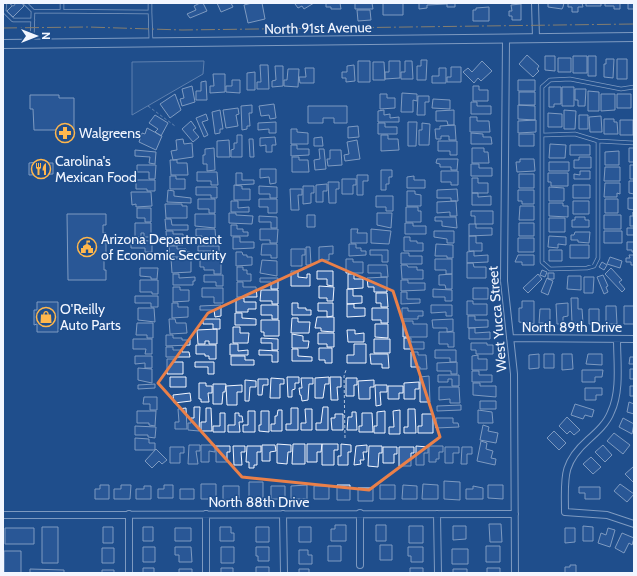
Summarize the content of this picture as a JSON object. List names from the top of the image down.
{
  "streets": {
    "main road": ["North 91st Avenue"],
    "street": ["West Yucca Street", "North 89th Drive", "North 88th Drive"]
  },
  "crossings": [
    ["North 91st Avenue", "West Yucca Street"],
    ["West Yucca Street", "North 89th Drive"],
    ["West Yucca Street", "North 88th Drive"]
  ],
  "places": {
    "pharmacy": ["Walgreens"],
    "restaurant": ["Carolina's Mexican Food"],
    "public building": ["Arizona Department of Economic Security"],
    "shop": ["O'Reilly Auto Parts"]
  },
  "north": "right"
}
